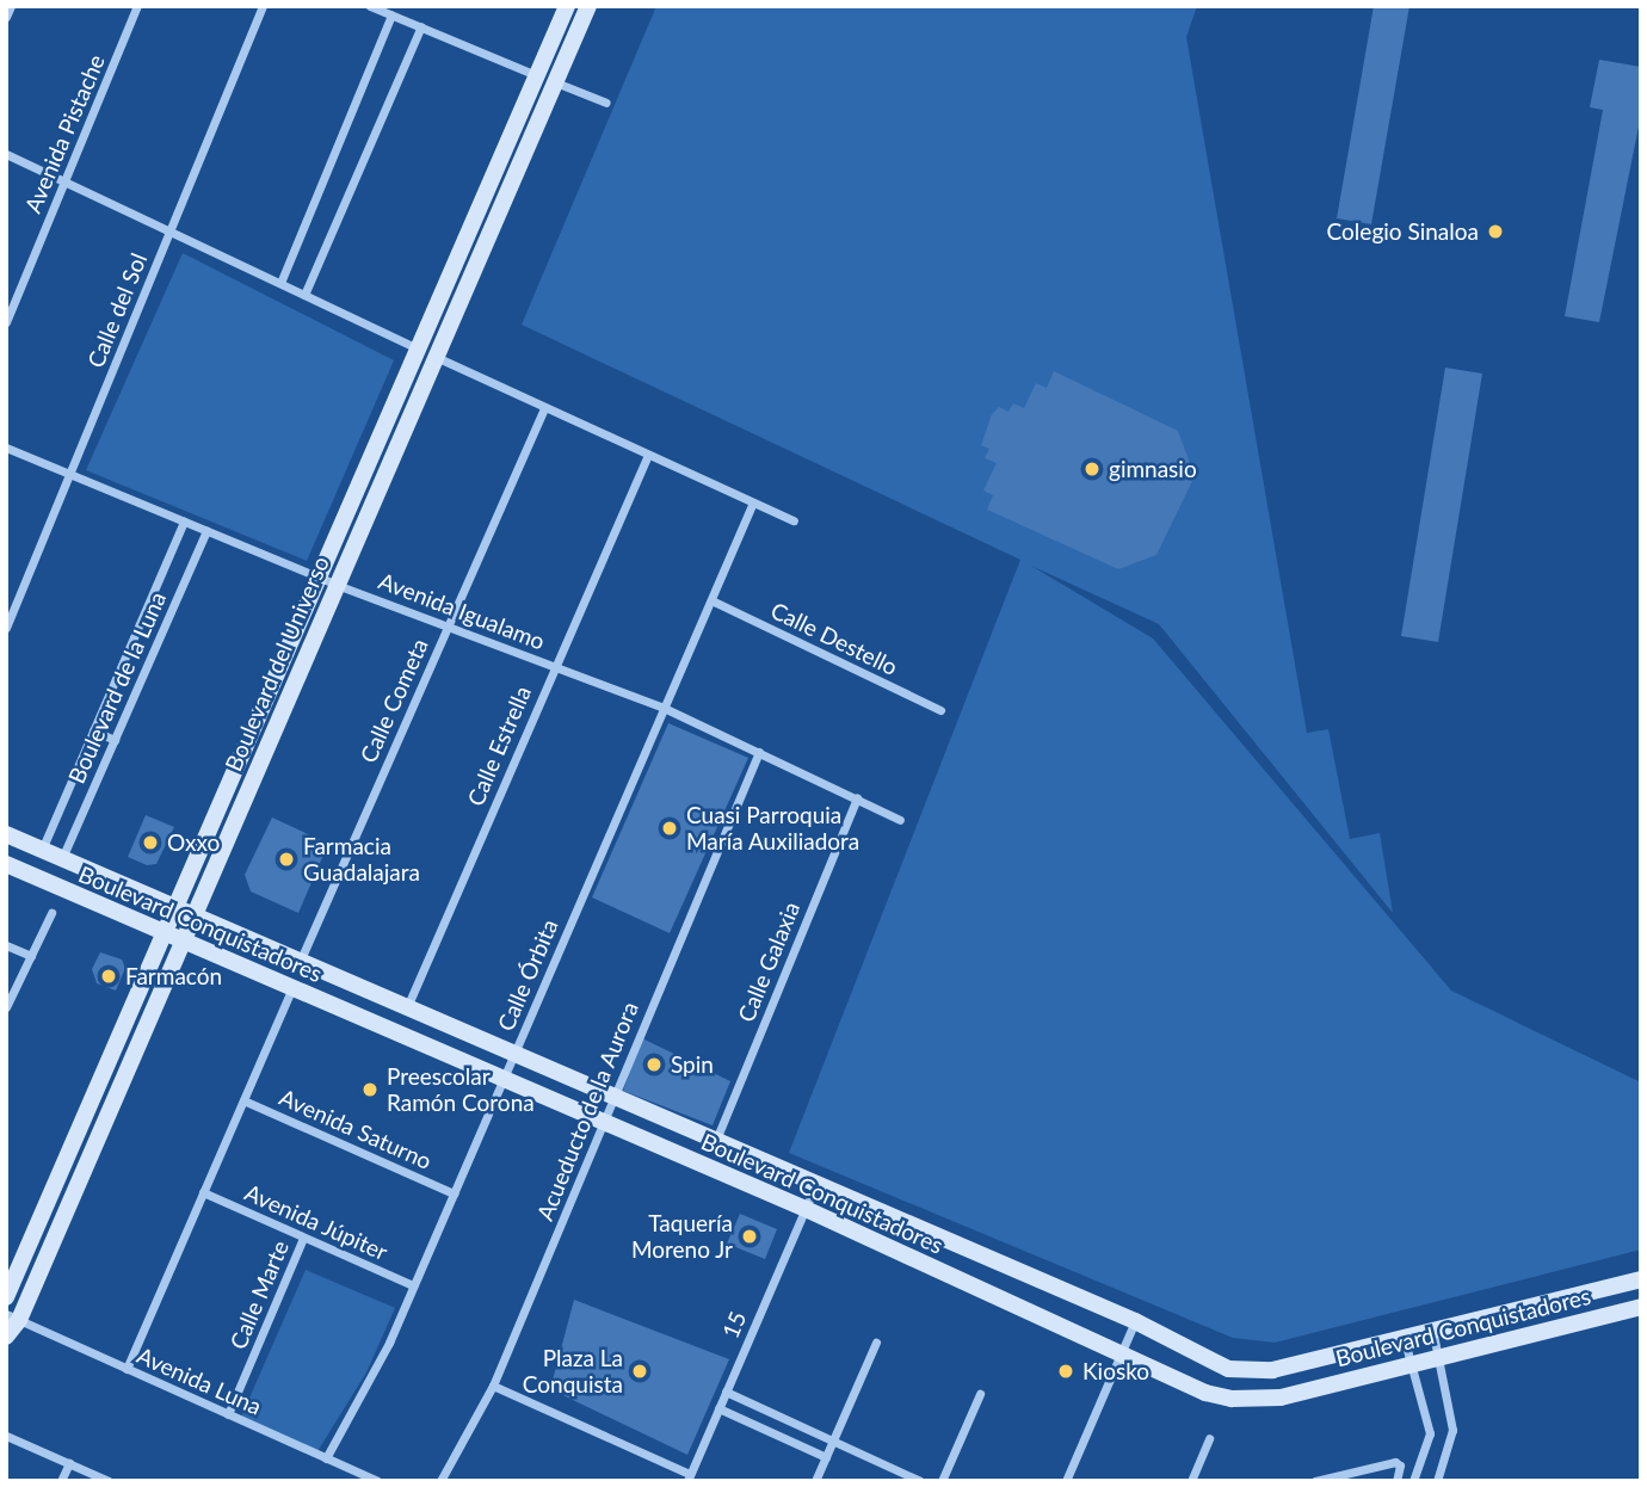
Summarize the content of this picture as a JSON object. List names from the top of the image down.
{
  "streets": {
    "street": [
      "Avenida Pistache",
      "Calle del Sol",
      "Avenida Igualamo",
      "Calle Destello",
      "Boulevard del Universo",
      "Boulevard de la Luna",
      "Calle Cometa",
      "Calle Estrella",
      "Boulevard Conquistadores",
      "Calle Galaxia",
      "Calle Órbita",
      "Acueducto de la Aurora",
      "Avenida Saturno",
      "Avenida Júpiter",
      "Calle Marte",
      "15",
      "Avenida Luna"
    ]
  },
  "crossings": [
    ["Calle del Sol", "Avenida Igualamo"],
    ["Avenida Igualamo", "Boulevard del Universo"],
    ["Avenida Igualamo", "Boulevard de la Luna"],
    ["Avenida Igualamo", "Calle Cometa"],
    ["Avenida Igualamo", "Calle Estrella"],
    ["Avenida Igualamo", "Calle Galaxia"],
    ["Avenida Igualamo", "Calle Órbita"],
    ["Avenida Igualamo", "Acueducto de la Aurora"],
    ["Calle Destello", "Calle Órbita"],
    ["Boulevard del Universo", "Boulevard Conquistadores"],
    ["Boulevard del Universo", "Avenida Luna"],
    ["Boulevard de la Luna", "Boulevard Conquistadores"],
    ["Calle Cometa", "Boulevard Conquistadores"],
    ["Calle Estrella", "Boulevard Conquistadores"],
    ["Boulevard Conquistadores", "Calle Galaxia"],
    ["Boulevard Conquistadores", "Calle Órbita"],
    ["Boulevard Conquistadores", "Acueducto de la Aurora"],
    ["Boulevard Conquistadores", "15"],
    ["Calle Órbita", "Avenida Saturno"],
    ["Calle Órbita", "Avenida Júpiter"],
    ["Calle Órbita", "Avenida Luna"],
    ["Avenida Júpiter", "Calle Marte"],
    ["Calle Marte", "Avenida Luna"]
  ],
  "places": [
    "Colegio Sinaloa",
    "gimnasio",
    "Cuasi Parroquia María Auxiliadora",
    "Oxxo",
    "Farmacia Guadalajara",
    "Farmacón",
    "Spin",
    "Preescolar Ramón Corona",
    "Taquería Moreno Jr",
    "Plaza La Conquista",
    "Kiosko"
  ]
}
